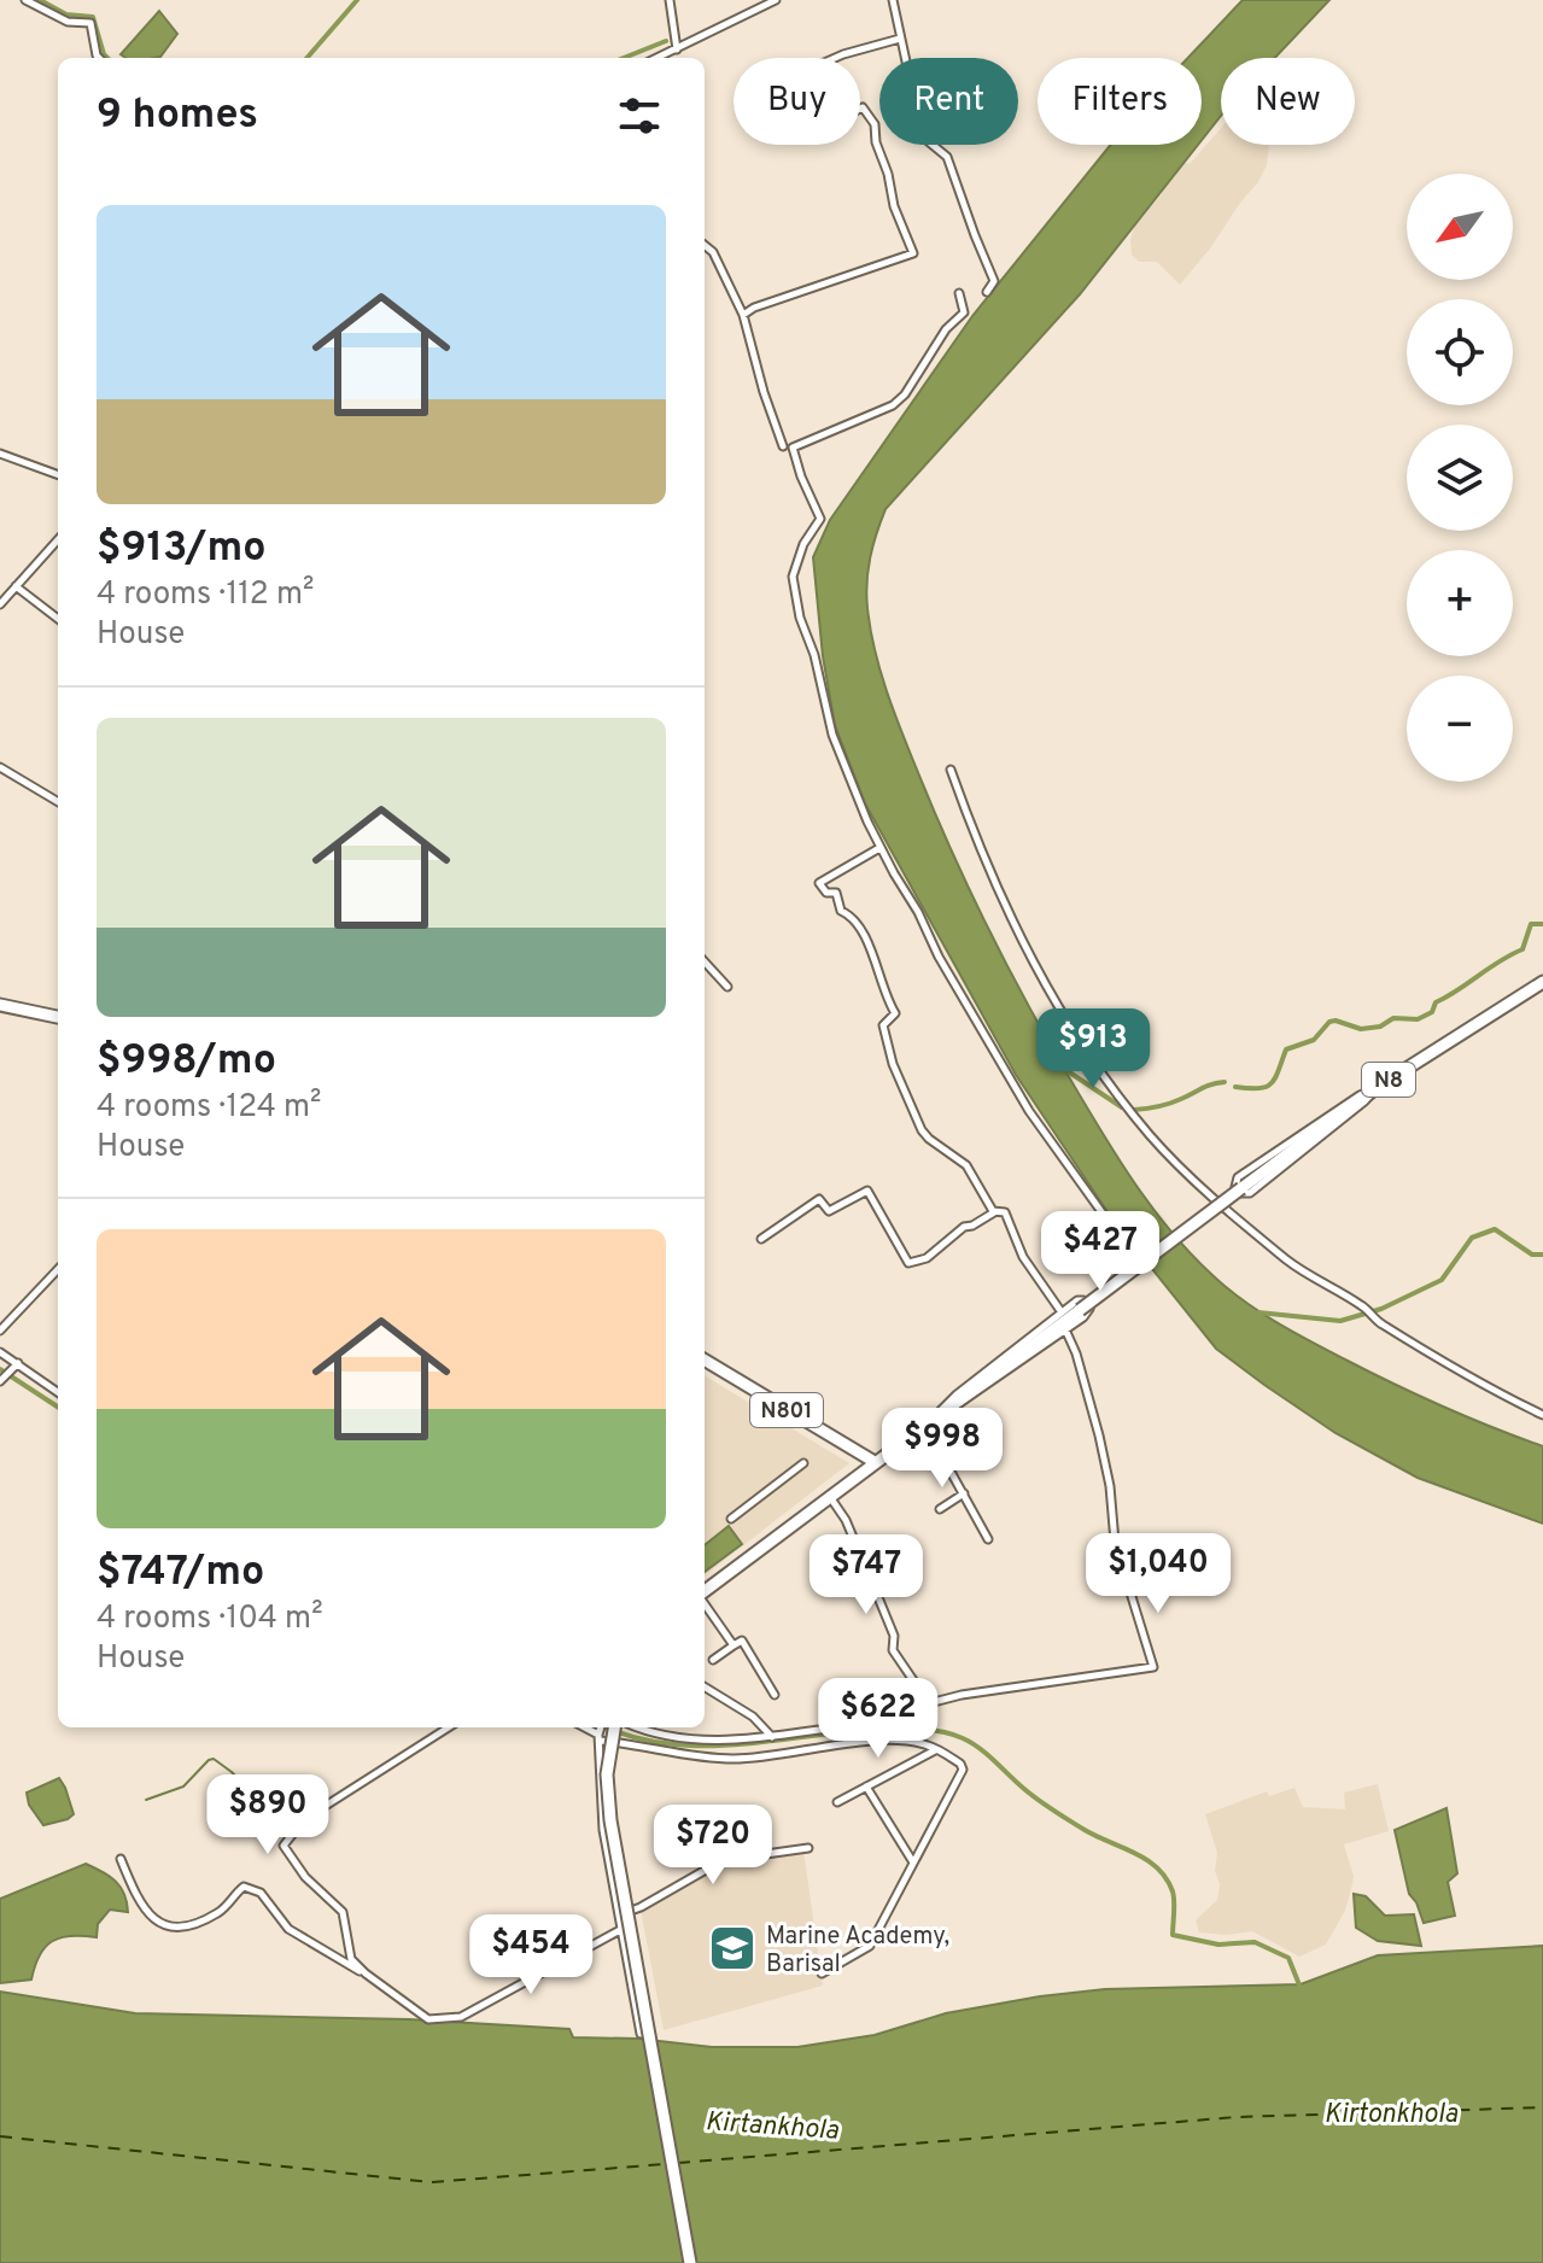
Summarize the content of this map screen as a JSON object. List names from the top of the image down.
{
  "streets": {
    "highway": ["N8", "N801"]
  },
  "crossings": [
    ["N8", "N801"]
  ],
  "water": ["Kirtonkhola", "Kirtankhola"],
  "places": {
    "school or university": ["Marine Academy, Barisal"]
  },
  "north": "bottom left",
  "page": {
    "chip": [
      "Buy",
      "Rent",
      "Filters",
      "New"
    ],
    "heading": "9 homes",
    "map_buttons": ["+", "−"],
    "list": [
      {
        "name": "$913/mo",
        "note": "4 rooms · 112 m² · House"
      },
      {
        "name": "$998/mo",
        "note": "4 rooms · 124 m² · House"
      },
      {
        "name": "$747/mo",
        "note": "4 rooms · 104 m² · House"
      }
    ],
    "price": [
      "$913",
      "$427",
      "$998",
      "$1,040",
      "$747",
      "$622",
      "$890",
      "$720",
      "$454"
    ]
  }
}
